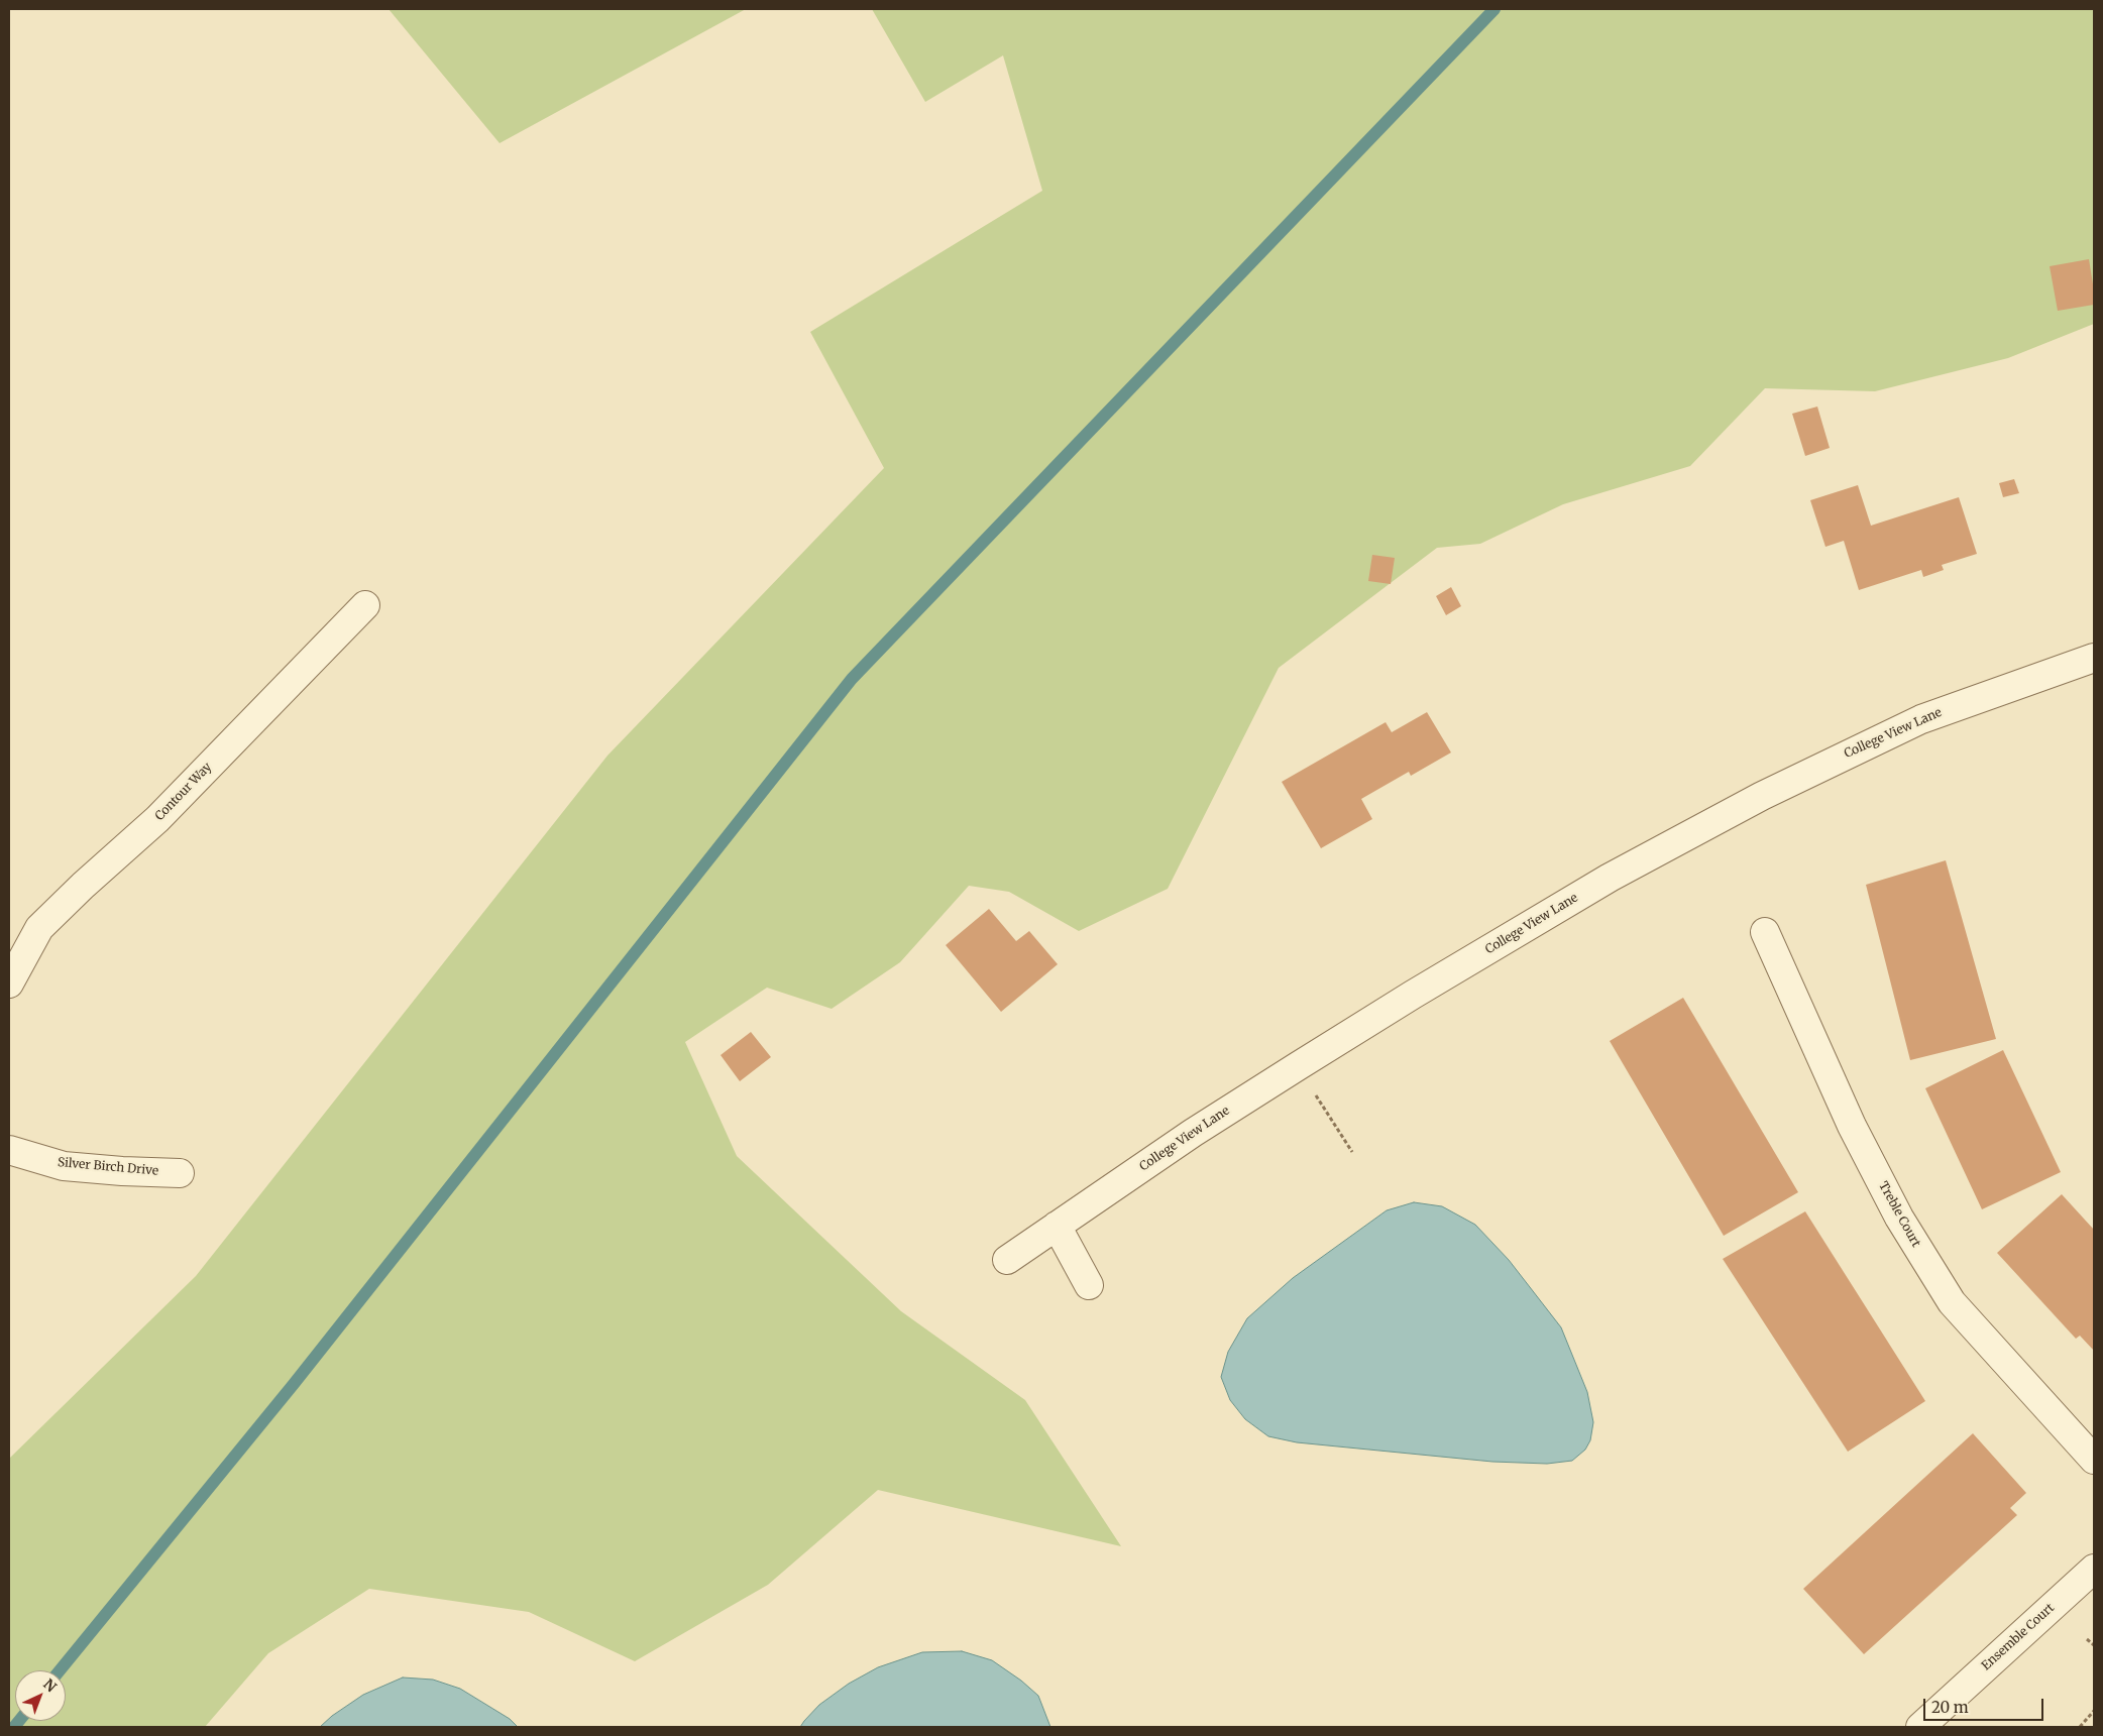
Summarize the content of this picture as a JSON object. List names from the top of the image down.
{
  "streets": {
    "street": [
      "College View Lane",
      "Contour Way",
      "Silver Birch Drive",
      "Treble Court",
      "Ensemble Court"
    ]
  },
  "scale_bar": "20 m",
  "north": "top right"
}
